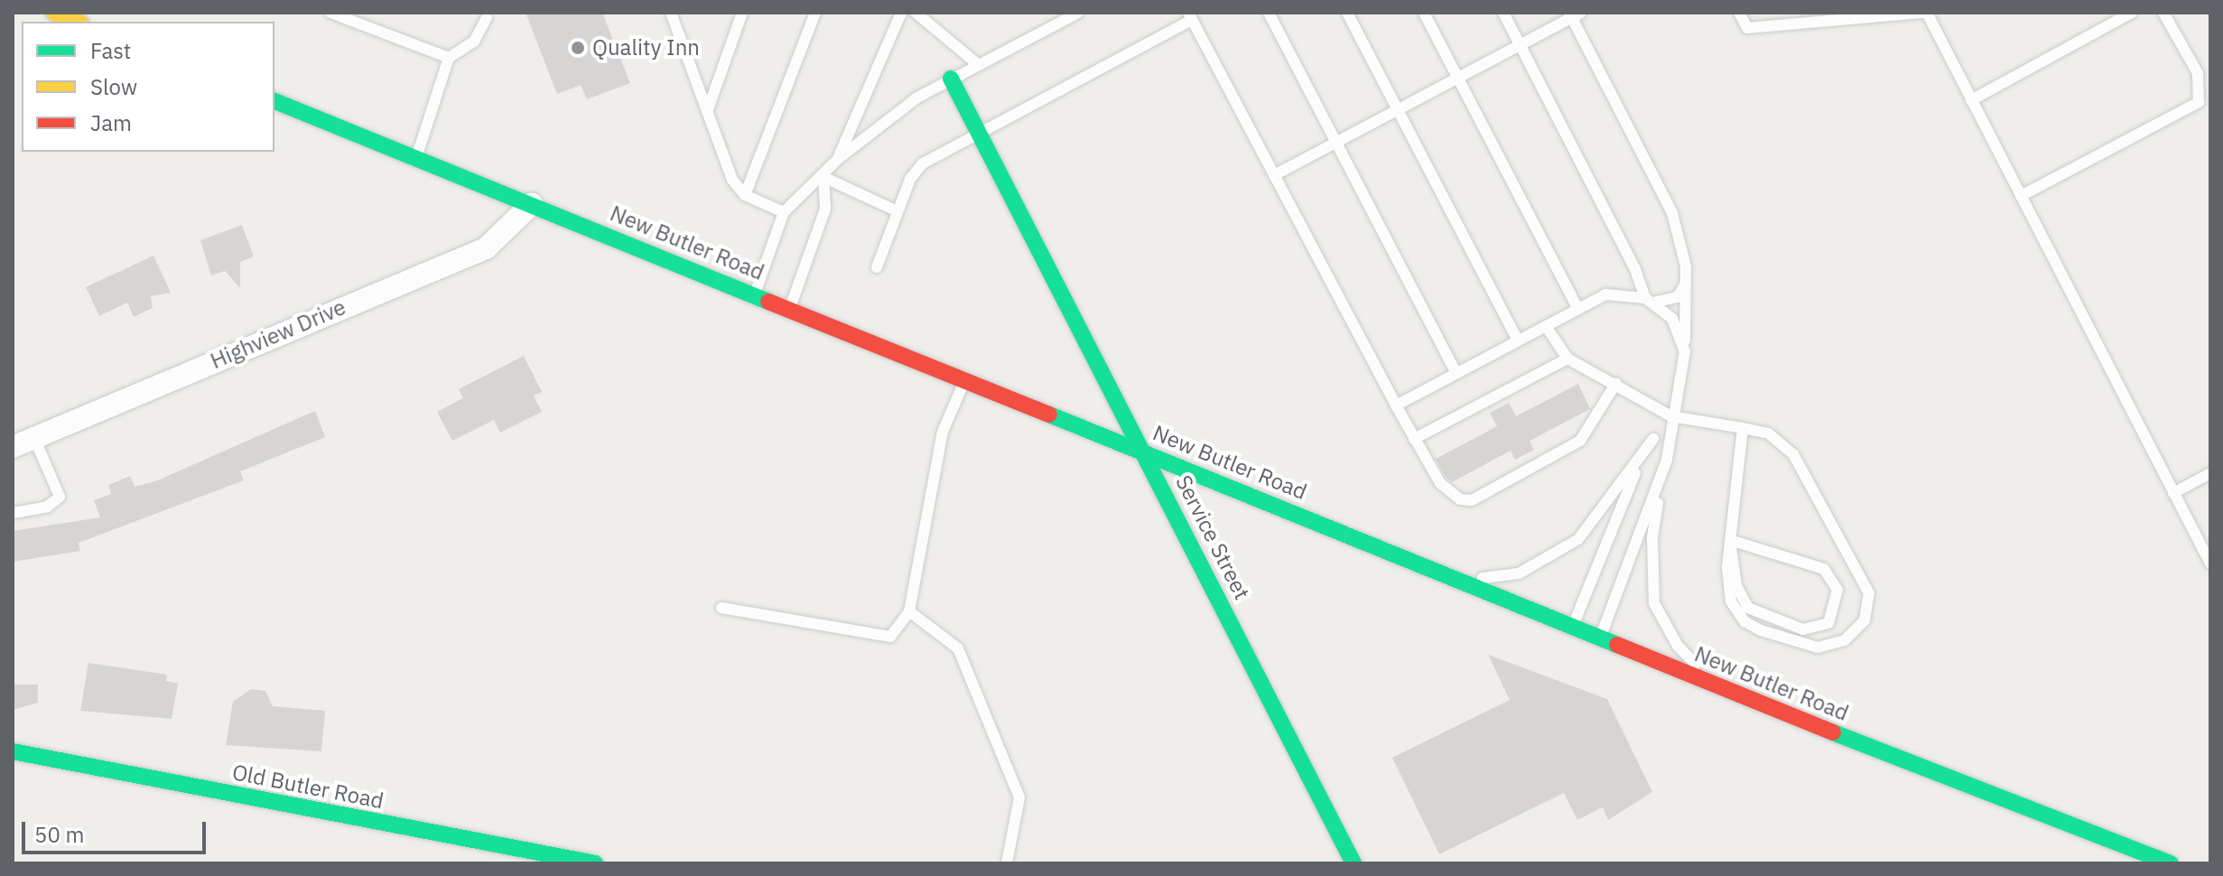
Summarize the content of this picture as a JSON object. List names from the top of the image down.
{
  "streets": {
    "main road": ["New Butler Road", "Service Street", "Old Butler Road"],
    "street": ["Highview Drive"]
  },
  "crossings": [
    ["New Butler Road", "Highview Drive"],
    ["New Butler Road", "Service Street"]
  ],
  "places": ["Quality Inn"],
  "legend": ["Fast", "Slow", "Jam"],
  "scale_bar": "50 m"
}
